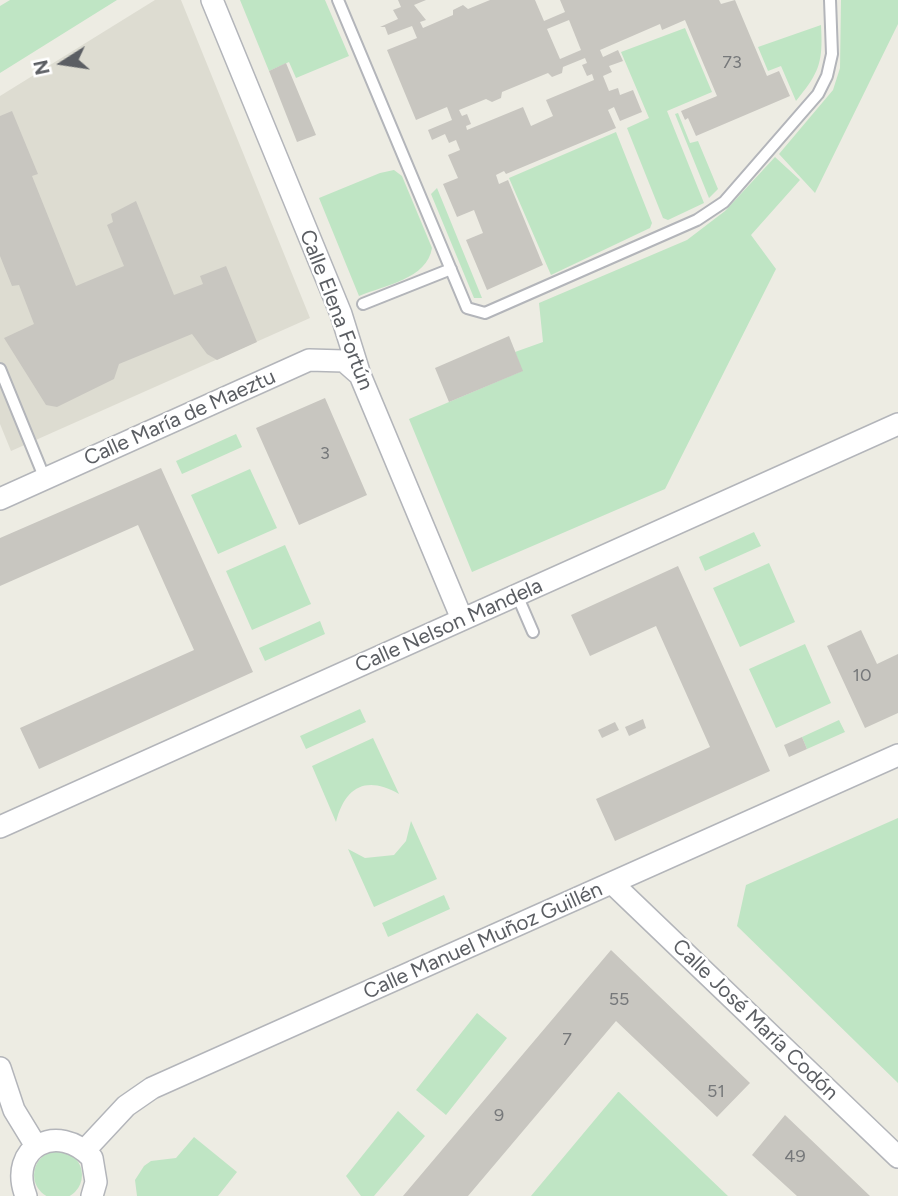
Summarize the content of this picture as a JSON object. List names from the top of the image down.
{
  "streets": {
    "street": [
      "Calle Elena Fortún",
      "Calle María de Maeztu",
      "Calle Nelson Mandela",
      "Calle Manuel Muñoz Guillén",
      "Calle José María Codón"
    ]
  },
  "crossings": [
    ["Calle Elena Fortún", "Calle María de Maeztu"],
    ["Calle Elena Fortún", "Calle Nelson Mandela"],
    ["Calle Manuel Muñoz Guillén", "Calle José María Codón"]
  ],
  "house_numbers": [
    "73",
    "3",
    "10",
    "55",
    "7",
    "51",
    "9",
    "49"
  ],
  "north": "left"
}
